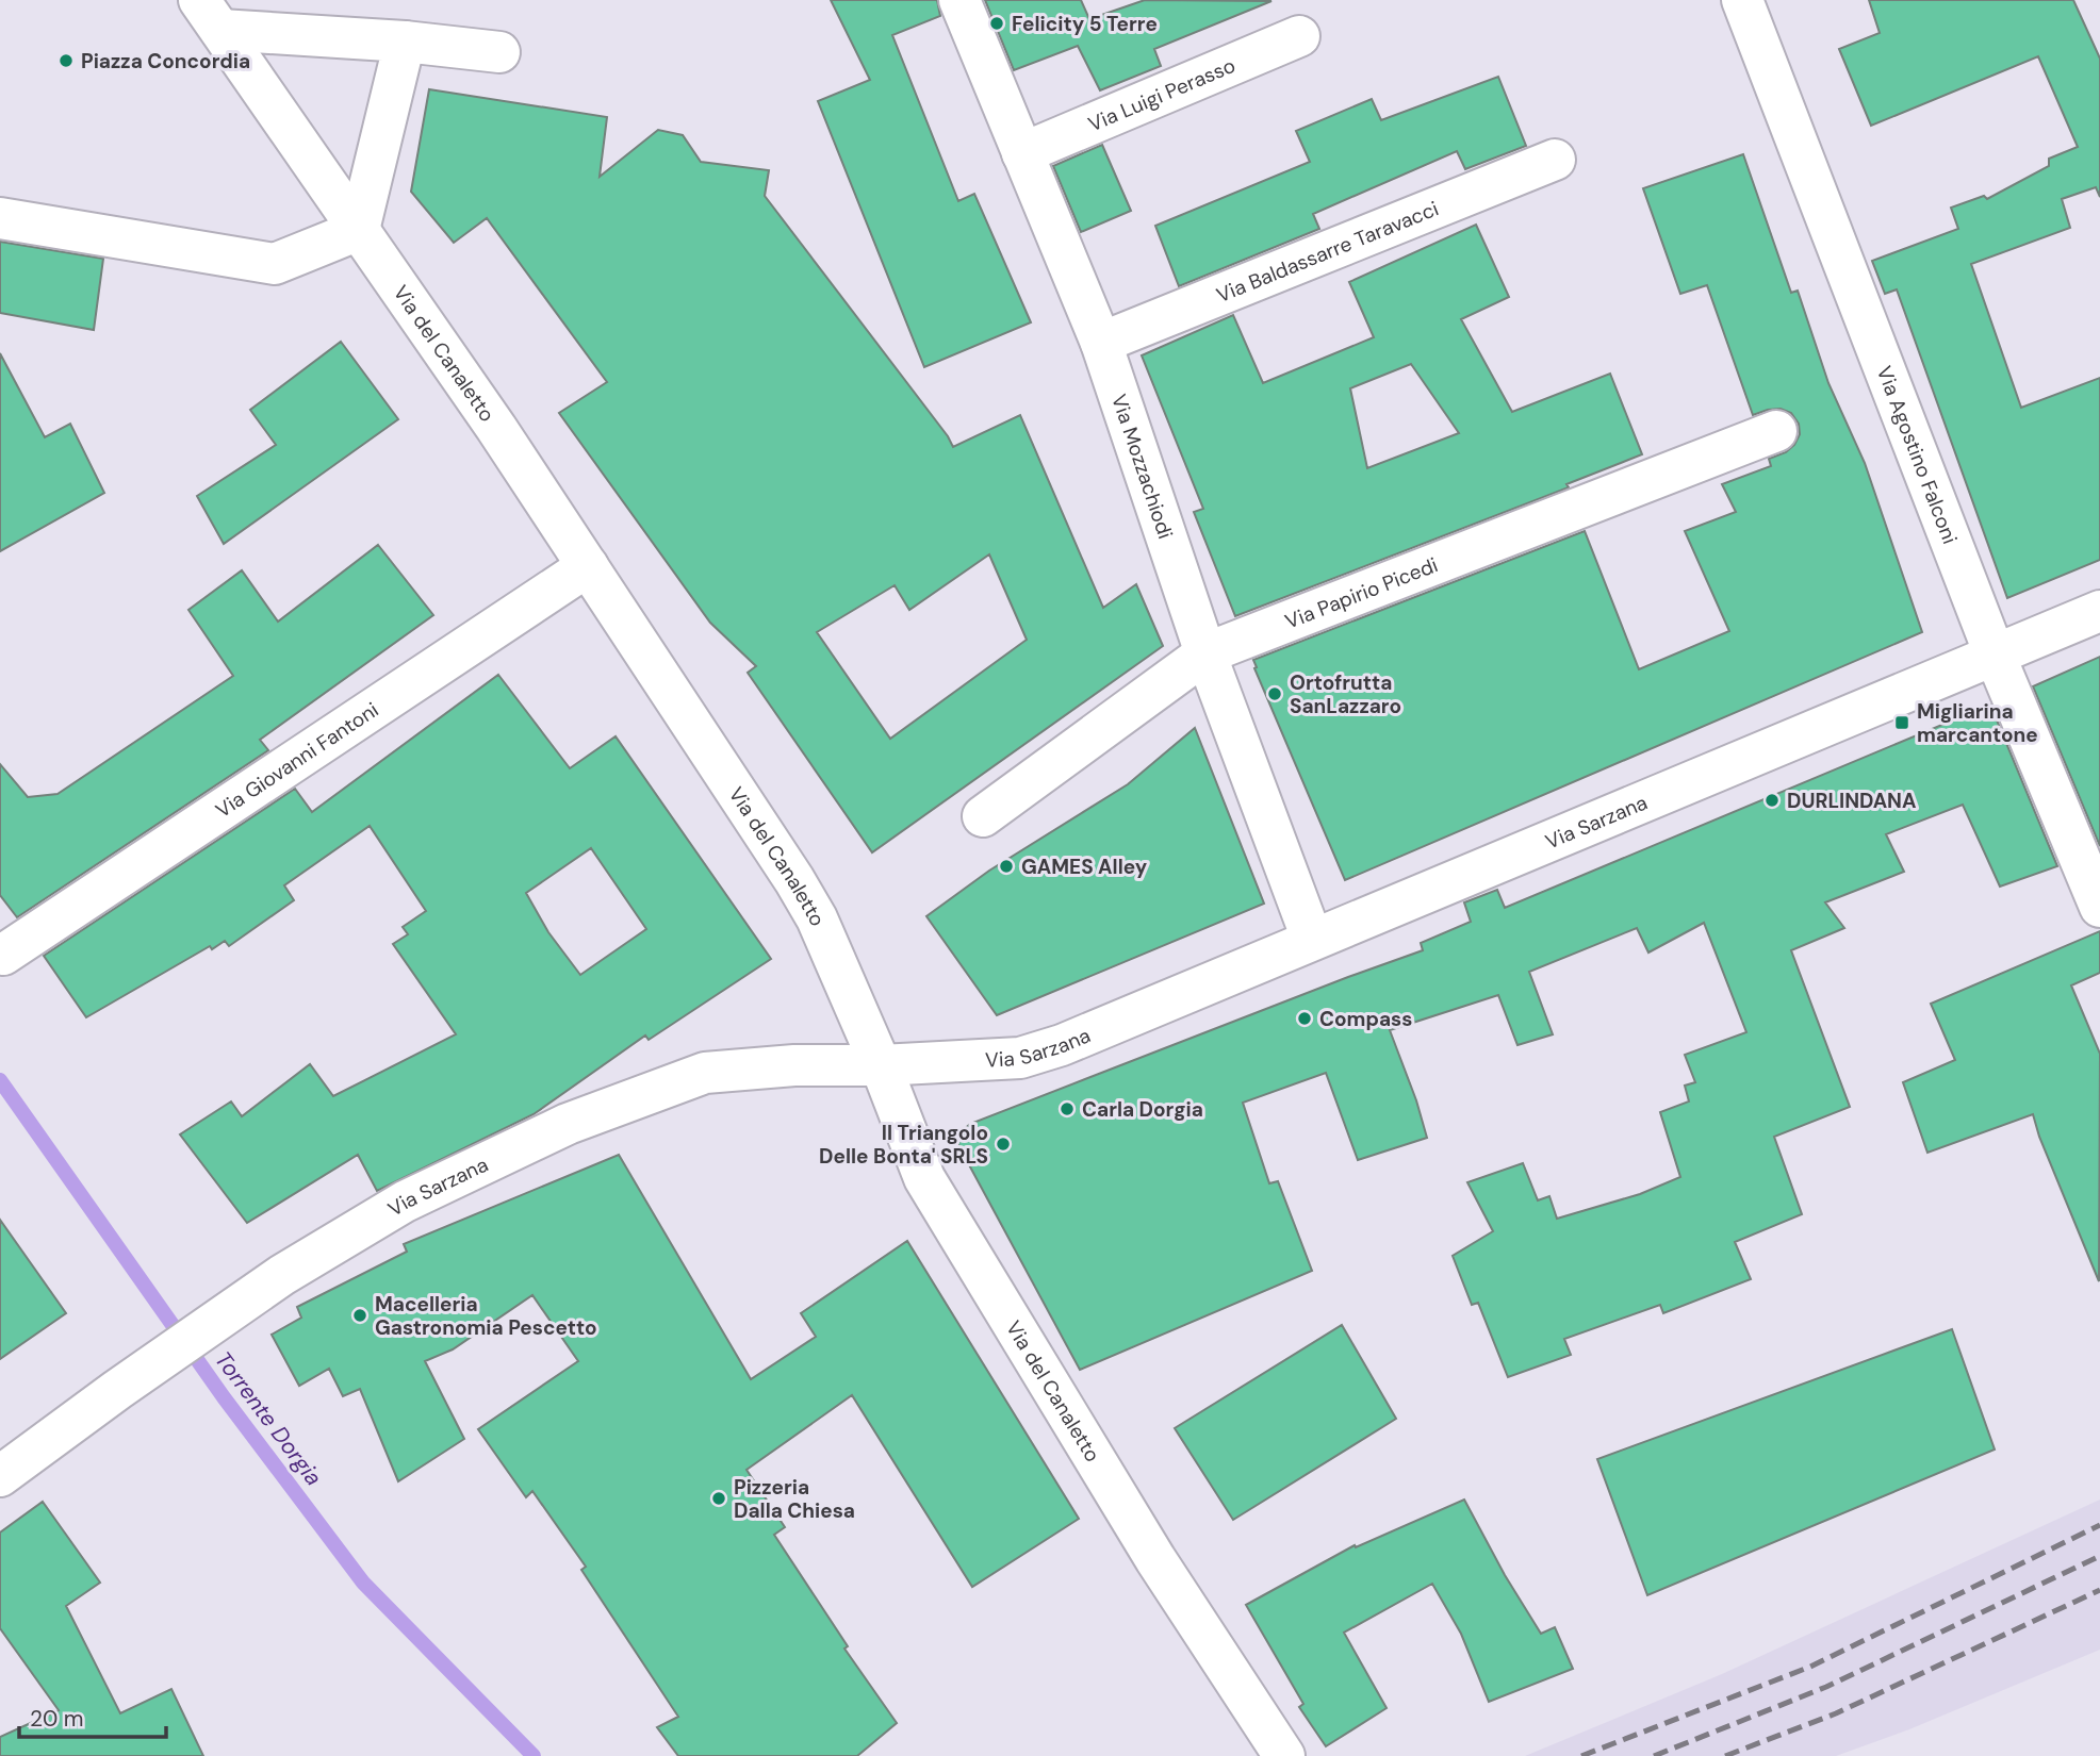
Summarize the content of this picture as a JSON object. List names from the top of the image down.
{
  "streets": {
    "street": [
      "Via Luigi Perasso",
      "Via Baldassarre Taravacci",
      "Via del Canaletto",
      "Via Agostino Falconi",
      "Via Mozzachiodi",
      "Via Papirio Picedi",
      "Via Giovanni Fantoni",
      "Via Sarzana"
    ]
  },
  "crossings": [
    ["Via Luigi Perasso", "Via Mozzachiodi"],
    ["Via Baldassarre Taravacci", "Via Mozzachiodi"],
    ["Via del Canaletto", "Via Giovanni Fantoni"],
    ["Via del Canaletto", "Via Sarzana"],
    ["Via Agostino Falconi", "Via Sarzana"],
    ["Via Mozzachiodi", "Via Papirio Picedi"],
    ["Via Mozzachiodi", "Via Sarzana"]
  ],
  "water": ["Torrente Dorgia"],
  "places": {
    "other": [
      "Felicity 5 Terre",
      "Piazza Concordia",
      "Ortofrutta SanLazzaro",
      "DURLINDANA",
      "GAMES Alley",
      "Compass",
      "Carla Dorgia",
      "Il Triangolo Delle Bonta' SRLS",
      "Macelleria Gastronomia Pescetto",
      "Pizzeria Dalla Chiesa"
    ],
    "transit": ["Migliarina marcantone"]
  },
  "scale_bar": "20 m"
}
